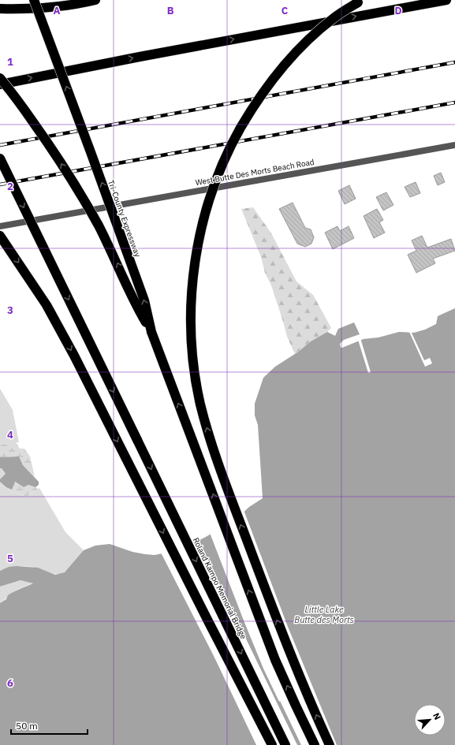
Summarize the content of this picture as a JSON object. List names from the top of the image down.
{
  "streets": {
    "highway": ["Tri-County Expressway", "Roland Kampo Memorial Bridge"],
    "street": ["West Butte Des Morts Beach Road"]
  },
  "water": ["Little Lake Butte des Morts"],
  "scale_bar": "50 m",
  "north": "top right",
  "grid": {
    "columns": [
      "A",
      "B",
      "C",
      "D"
    ],
    "rows": [
      "1",
      "2",
      "3",
      "4",
      "5",
      "6"
    ]
  }
}
